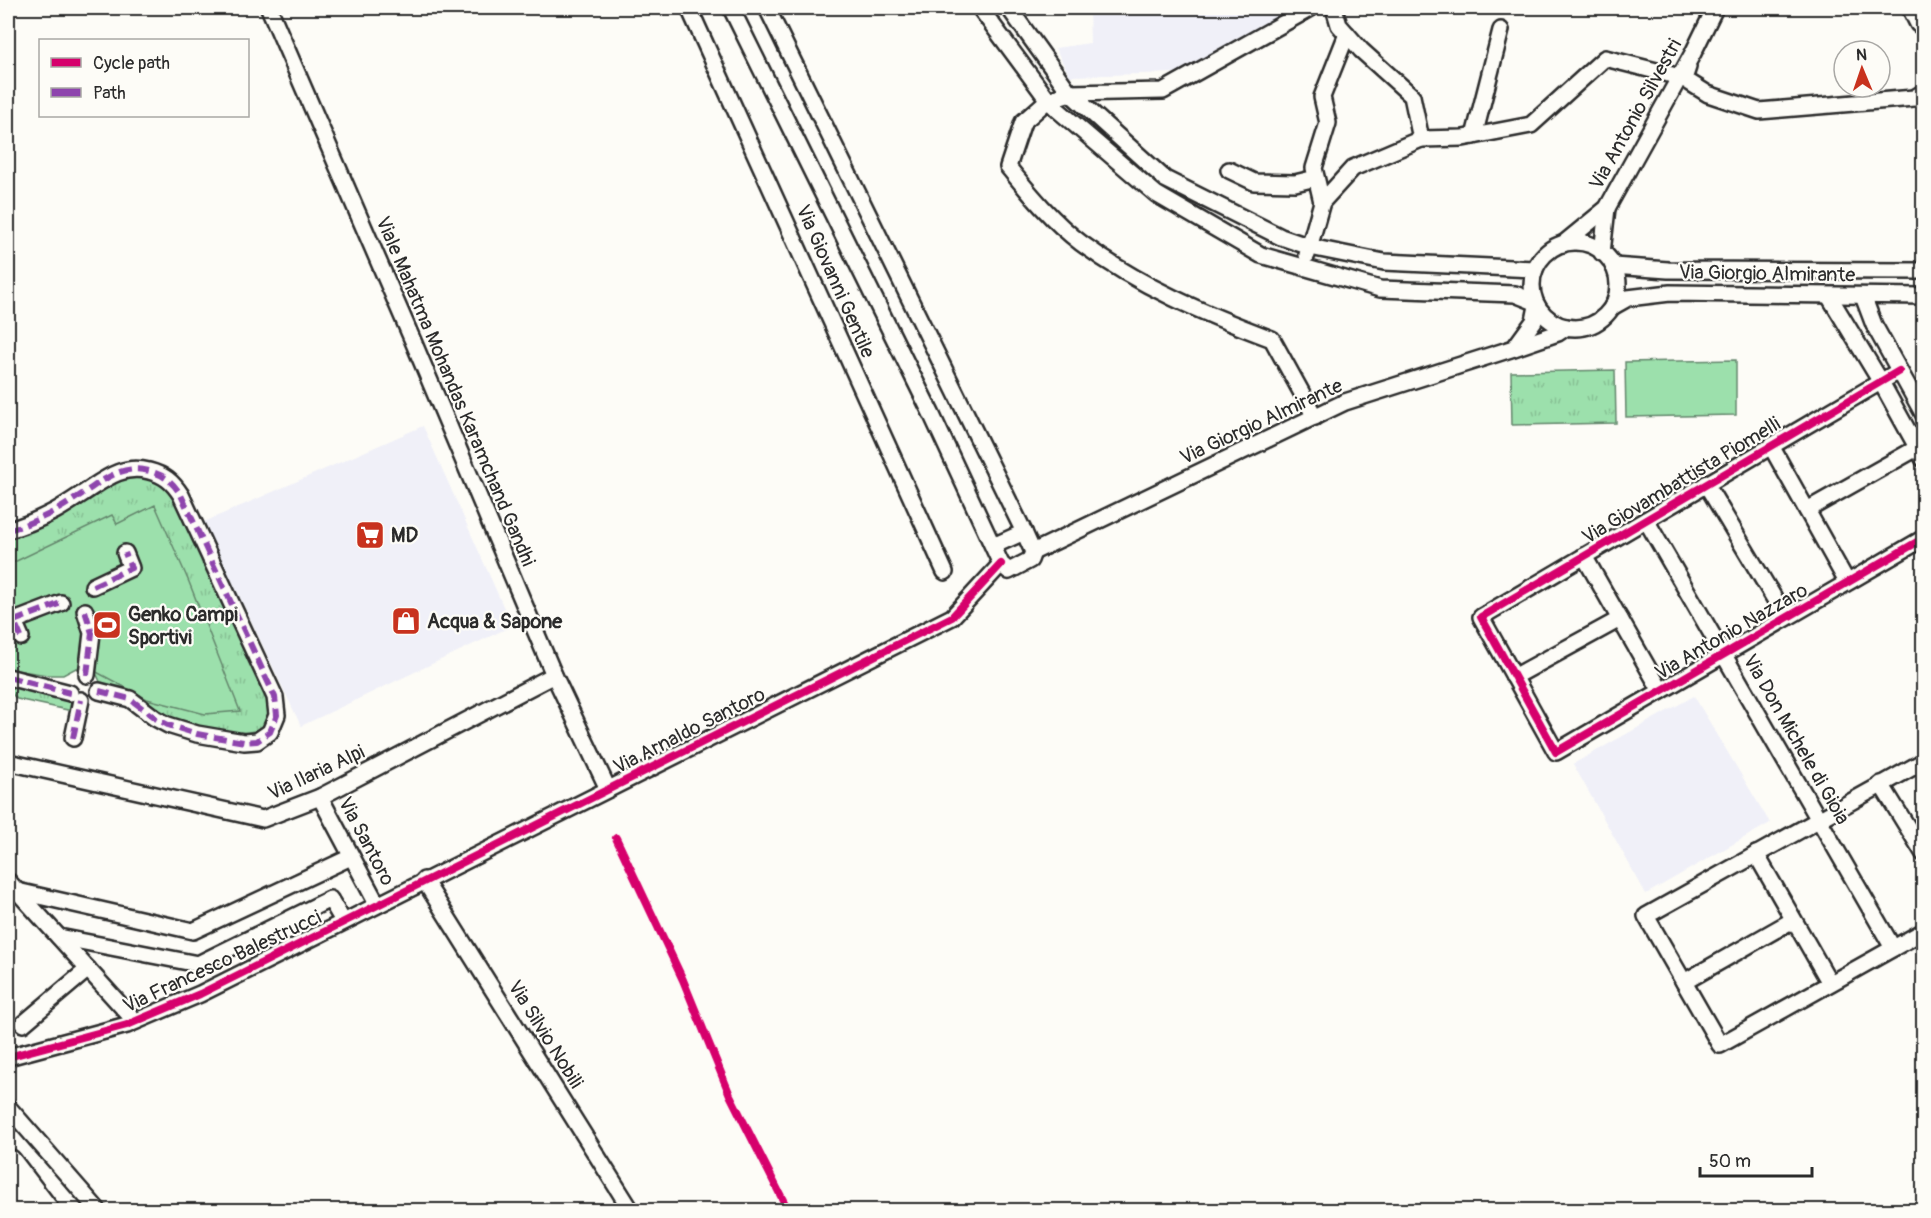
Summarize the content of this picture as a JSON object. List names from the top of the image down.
{
  "streets": {
    "street": [
      "Via Antonio Silvestri",
      "Via Giorgio Almirante",
      "Via Giovanni Gentile",
      "Viale Mahatma Mohandas Karamchand Gandhi",
      "Via Giovambattista Piomelli",
      "Via Antonio Nazzaro",
      "Via Arnaldo Santoro",
      "Via Don Michele di Gioia",
      "Via Ilaria Alpi",
      "Via Santoro",
      "Via Francesco Balestrucci",
      "Via Silvio Nobili"
    ]
  },
  "crossings": [
    ["Via Antonio Silvestri", "Via Giorgio Almirante"],
    ["Via Giorgio Almirante", "Via Giovanni Gentile"],
    ["Via Giorgio Almirante", "Via Arnaldo Santoro"],
    ["Via Giovanni Gentile", "Via Arnaldo Santoro"],
    ["Viale Mahatma Mohandas Karamchand Gandhi", "Via Arnaldo Santoro"],
    ["Viale Mahatma Mohandas Karamchand Gandhi", "Via Ilaria Alpi"],
    ["Via Giovambattista Piomelli", "Via Antonio Nazzaro"],
    ["Via Giovambattista Piomelli", "Via Don Michele di Gioia"],
    ["Via Antonio Nazzaro", "Via Don Michele di Gioia"],
    ["Via Arnaldo Santoro", "Via Santoro"],
    ["Via Arnaldo Santoro", "Via Francesco Balestrucci"],
    ["Via Arnaldo Santoro", "Via Silvio Nobili"],
    ["Via Ilaria Alpi", "Via Santoro"],
    ["Via Santoro", "Via Francesco Balestrucci"]
  ],
  "places": {
    "supermarket": ["MD"],
    "shop": ["Acqua & Sapone"],
    "sports": ["Genko Campi Sportivi"]
  },
  "legend": ["Cycle path", "Path"],
  "scale_bar": "50 m",
  "north": "top"
}
